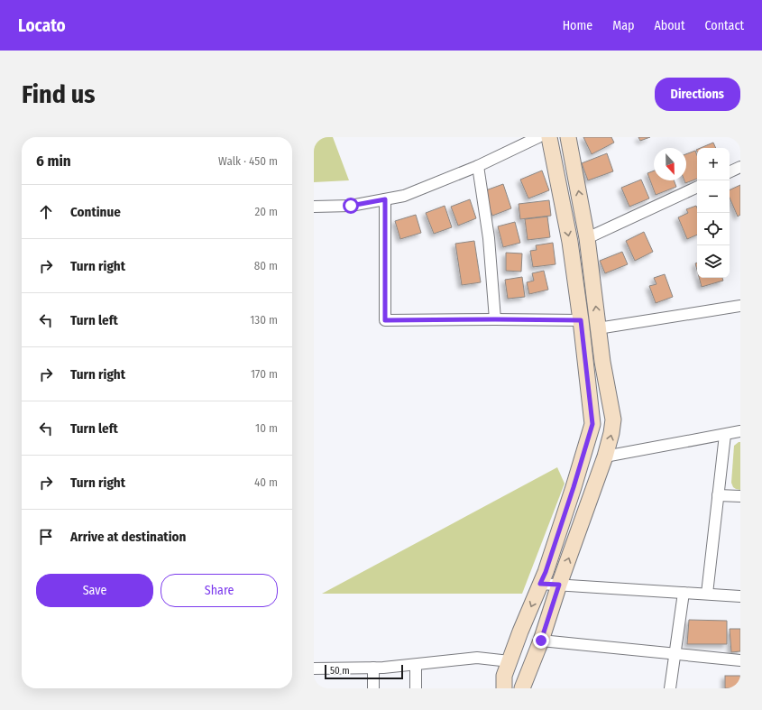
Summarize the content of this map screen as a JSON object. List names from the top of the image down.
{
  "scale_bar": "50 m",
  "north": "bottom",
  "page": {
    "header": "Locato",
    "nav": [
      "Home",
      "Map",
      "About",
      "Contact"
    ],
    "buttons": [
      "Directions",
      ["Save", "Share"]
    ],
    "title": "Find us",
    "heading": ["6 min", "Walk · 450 m"],
    "map_buttons": ["+", "−"],
    "list": [
      ["Continue", "20 m"],
      ["Turn right", "80 m"],
      ["Turn left", "130 m"],
      ["Turn right", "170 m"],
      ["Turn left", "10 m"],
      ["Turn right", "40 m"],
      "Arrive at destination"
    ],
    "scale": "50 m"
  }
}
